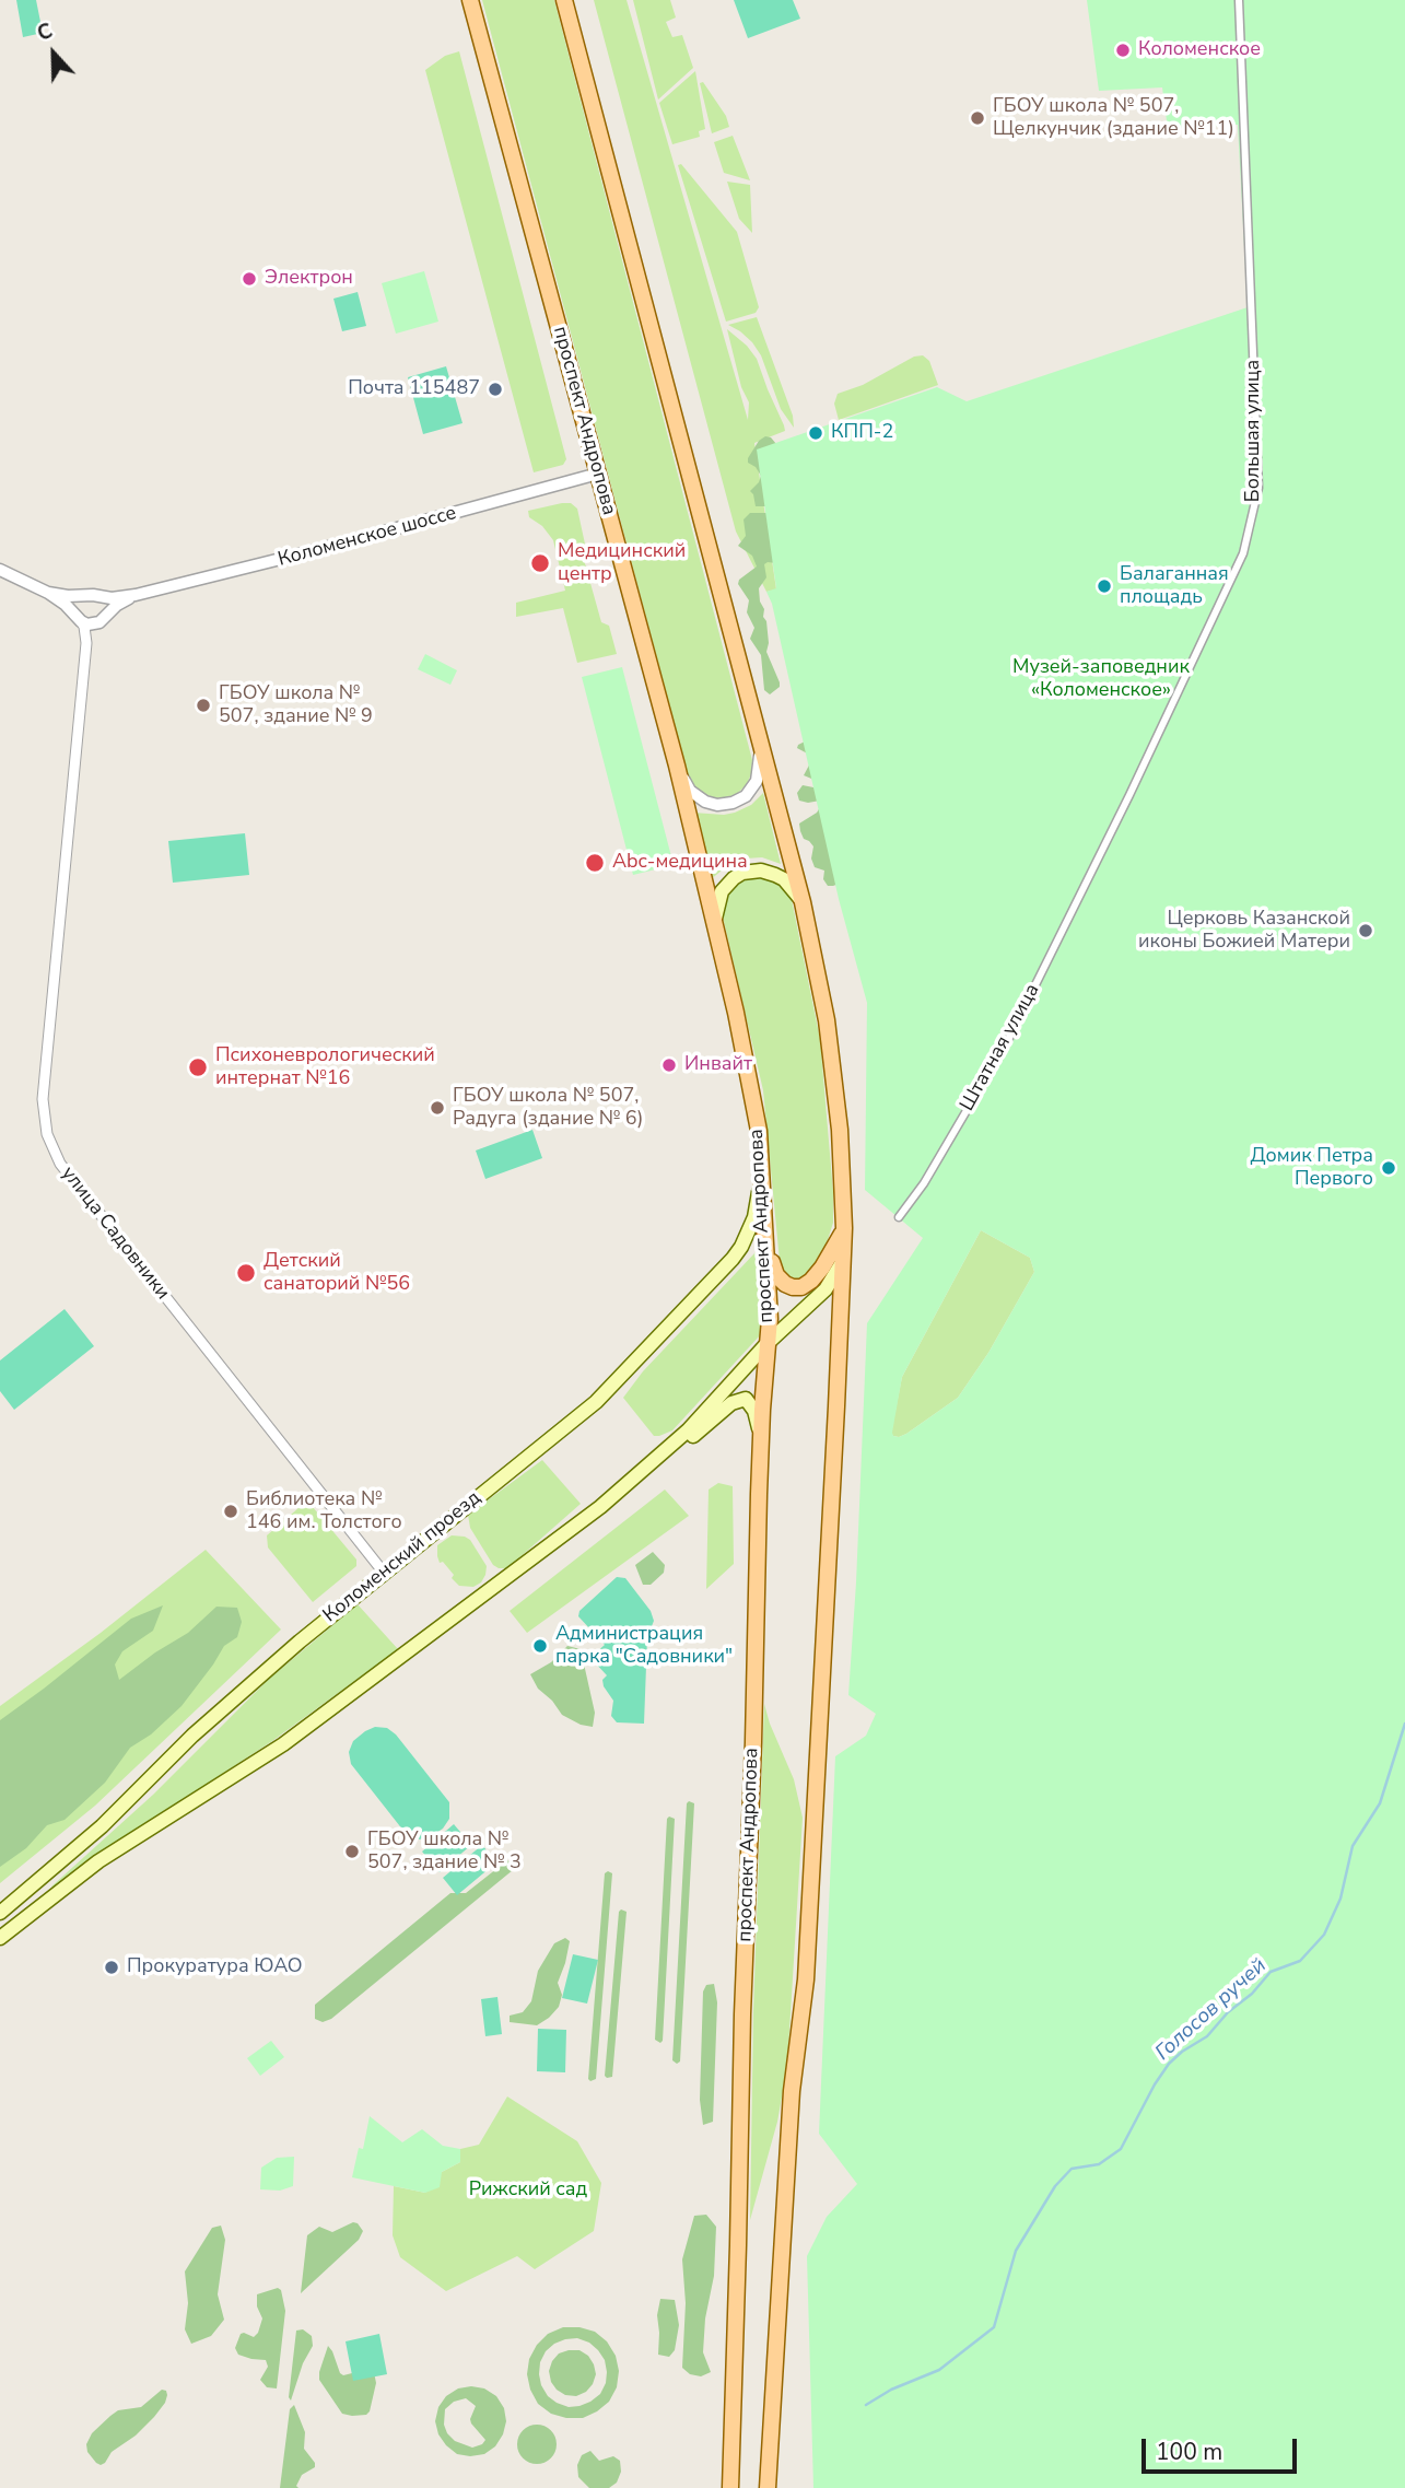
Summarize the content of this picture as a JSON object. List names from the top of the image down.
{
  "streets": {
    "main road": ["проспект Андропова", "Коломенский проезд"],
    "street": [
      "Большая улица",
      "Коломенское шоссе",
      "Штатная улица",
      "улица Садовники"
    ]
  },
  "crossings": [
    ["проспект Андропова", "Коломенское шоссе"],
    ["проспект Андропова", "Коломенский проезд"],
    ["Большая улица", "Штатная улица"],
    ["Коломенское шоссе", "улица Садовники"],
    ["улица Садовники", "Коломенский проезд"]
  ],
  "water": ["Голосов ручей"],
  "parks": ["Музей-заповедник «Коломенское»", "Рижский сад"],
  "places": [
    "Коломенское",
    "ГБОУ школа № 507, Щелкунчик (здание №11)",
    "Электрон",
    "Почта 115487",
    "КПП-2",
    "Медицинский центр",
    "Балаганная площадь",
    "ГБОУ школа № 507, здание № 9",
    "Abc-медицина",
    "Церковь Казанской иконы Божией Матери",
    "Инвайт",
    "Психоневрологический интернат №16",
    "ГБОУ школа № 507, Радуга (здание № 6)",
    "Домик Петра Первого",
    "Детский санаторий №56",
    "Библиотека № 146 им. Толстого",
    "Администрация парка \"Садовники\"",
    "ГБОУ школа № 507, здание № 3",
    "Прокуратура ЮАО"
  ],
  "scale_bar": "100 m",
  "north": "top"
}
